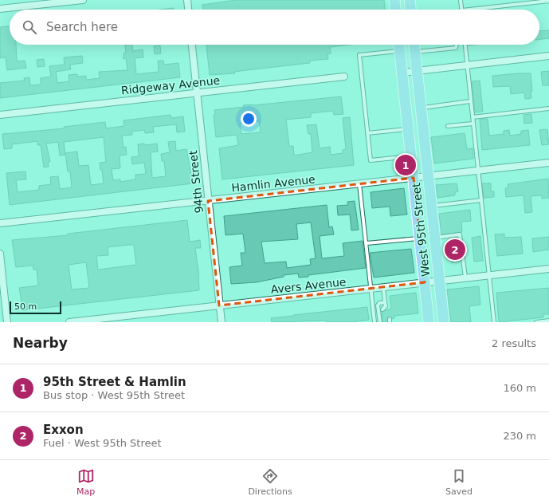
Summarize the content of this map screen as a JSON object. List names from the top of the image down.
{
  "streets": {
    "main road": ["West 95th Street"],
    "street": [
      "Ridgeway Avenue",
      "94th Street",
      "Hamlin Avenue",
      "Avers Avenue"
    ]
  },
  "crossings": [
    ["Ridgeway Avenue", "94th Street"],
    ["94th Street", "Hamlin Avenue"],
    ["94th Street", "Avers Avenue"],
    ["Hamlin Avenue", "West 95th Street"],
    ["West 95th Street", "Avers Avenue"]
  ],
  "scale_bar": "50 m",
  "page": {
    "search": "Search here",
    "pins": ["1", "2"],
    "scale": "50 m",
    "heading": ["Nearby", "2 results"],
    "list": [
      {
        "mark": "1",
        "name": "95th Street & Hamlin",
        "note": "Bus stop · West 95th Street",
        "value": "160 m"
      },
      {
        "mark": "2",
        "name": "Exxon",
        "note": "Fuel · West 95th Street",
        "value": "230 m"
      }
    ],
    "nav": ["Map", "Directions", "Saved"]
  }
}
